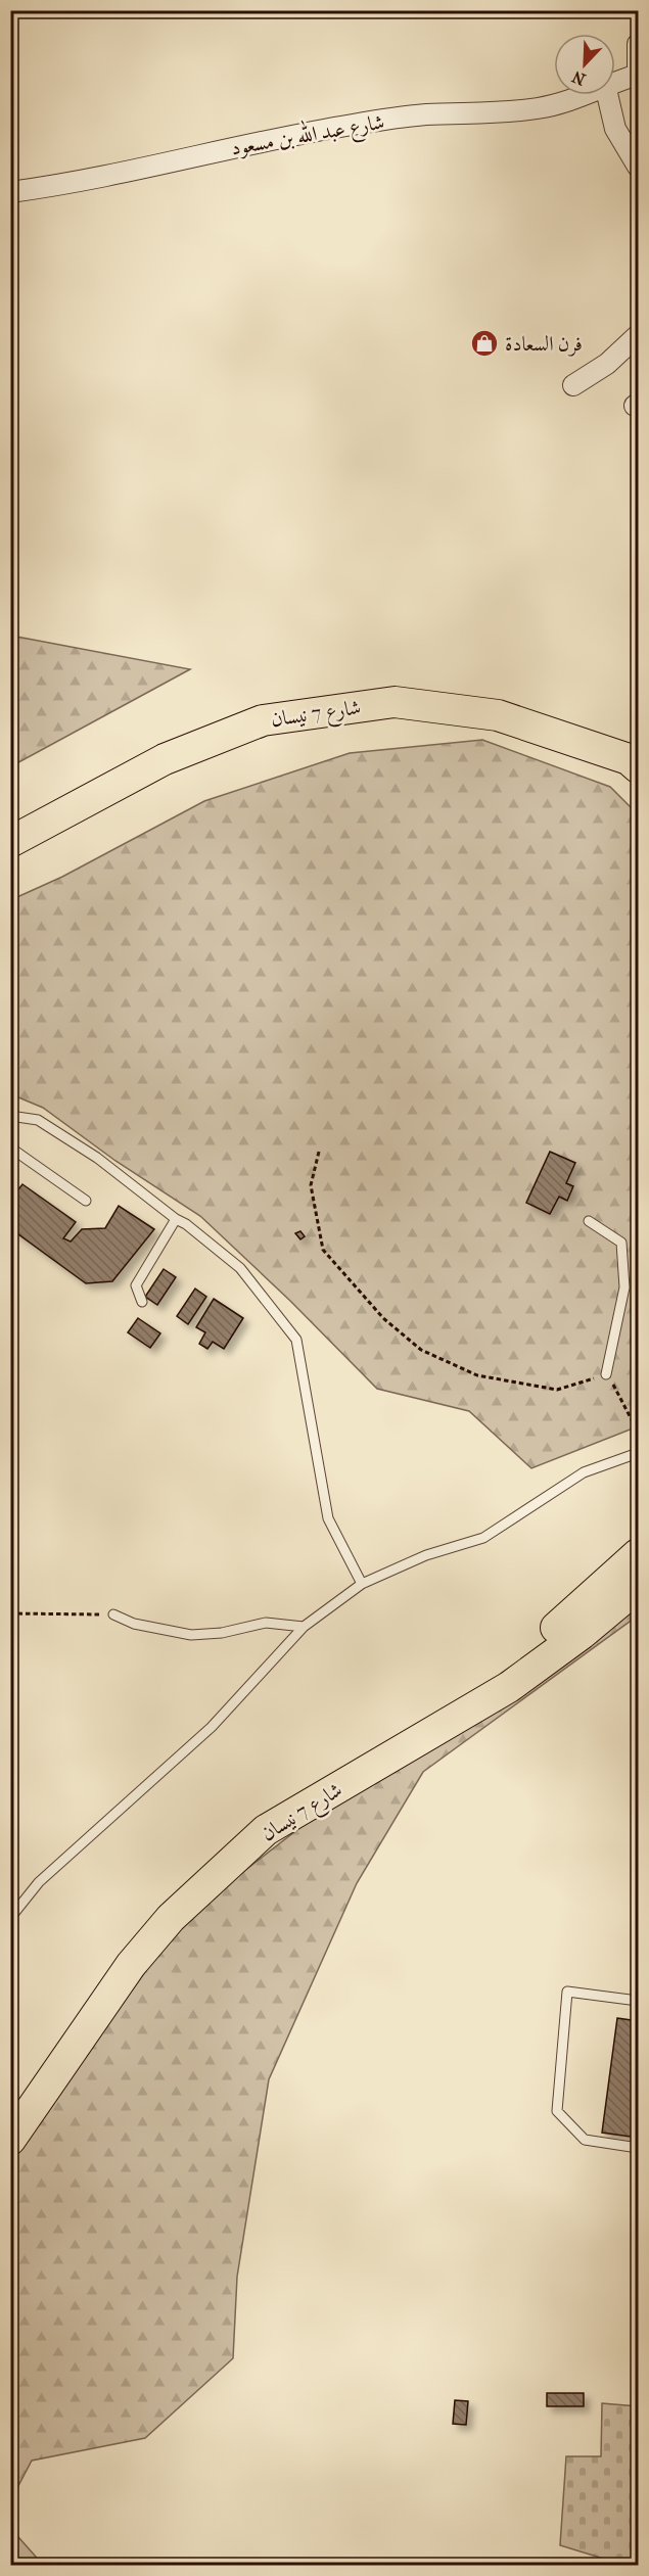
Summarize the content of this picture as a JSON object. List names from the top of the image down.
{
  "streets": {
    "main road": ["شارع 7 نيسان"],
    "street": ["شارع عبد الله بن مسعود"]
  },
  "places": {
    "shop": ["فرن السعادة"]
  },
  "north": "bottom left"
}
